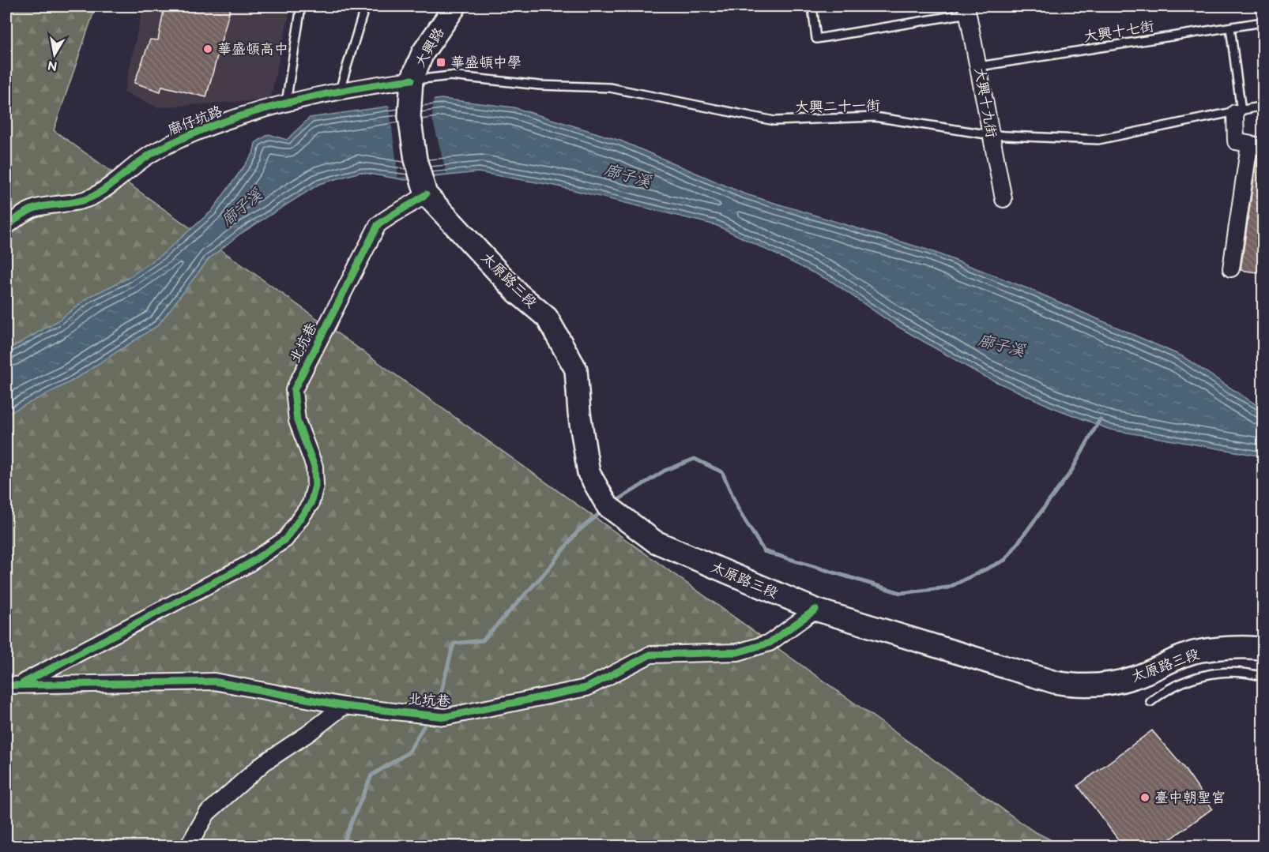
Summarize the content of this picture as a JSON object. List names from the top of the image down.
{
  "streets": {
    "main road": ["大興路", "太原路三段"],
    "street": ["大興十九街", "廍仔坑路", "北坑巷"],
    "lane": ["大興十七街", "大興二十一街"]
  },
  "crossings": [
    ["大興十七街", "大興十九街"],
    ["大興路", "大興二十一街"],
    ["大興路", "廍仔坑路"],
    ["大興十九街", "大興二十一街"],
    ["大興二十一街", "廍仔坑路"],
    ["太原路三段", "北坑巷"]
  ],
  "water": ["廍子溪"],
  "places": {
    "other": ["華盛頓高中", "臺中朝聖宮"],
    "transit": ["華盛頓中學"]
  },
  "north": "bottom"
}
